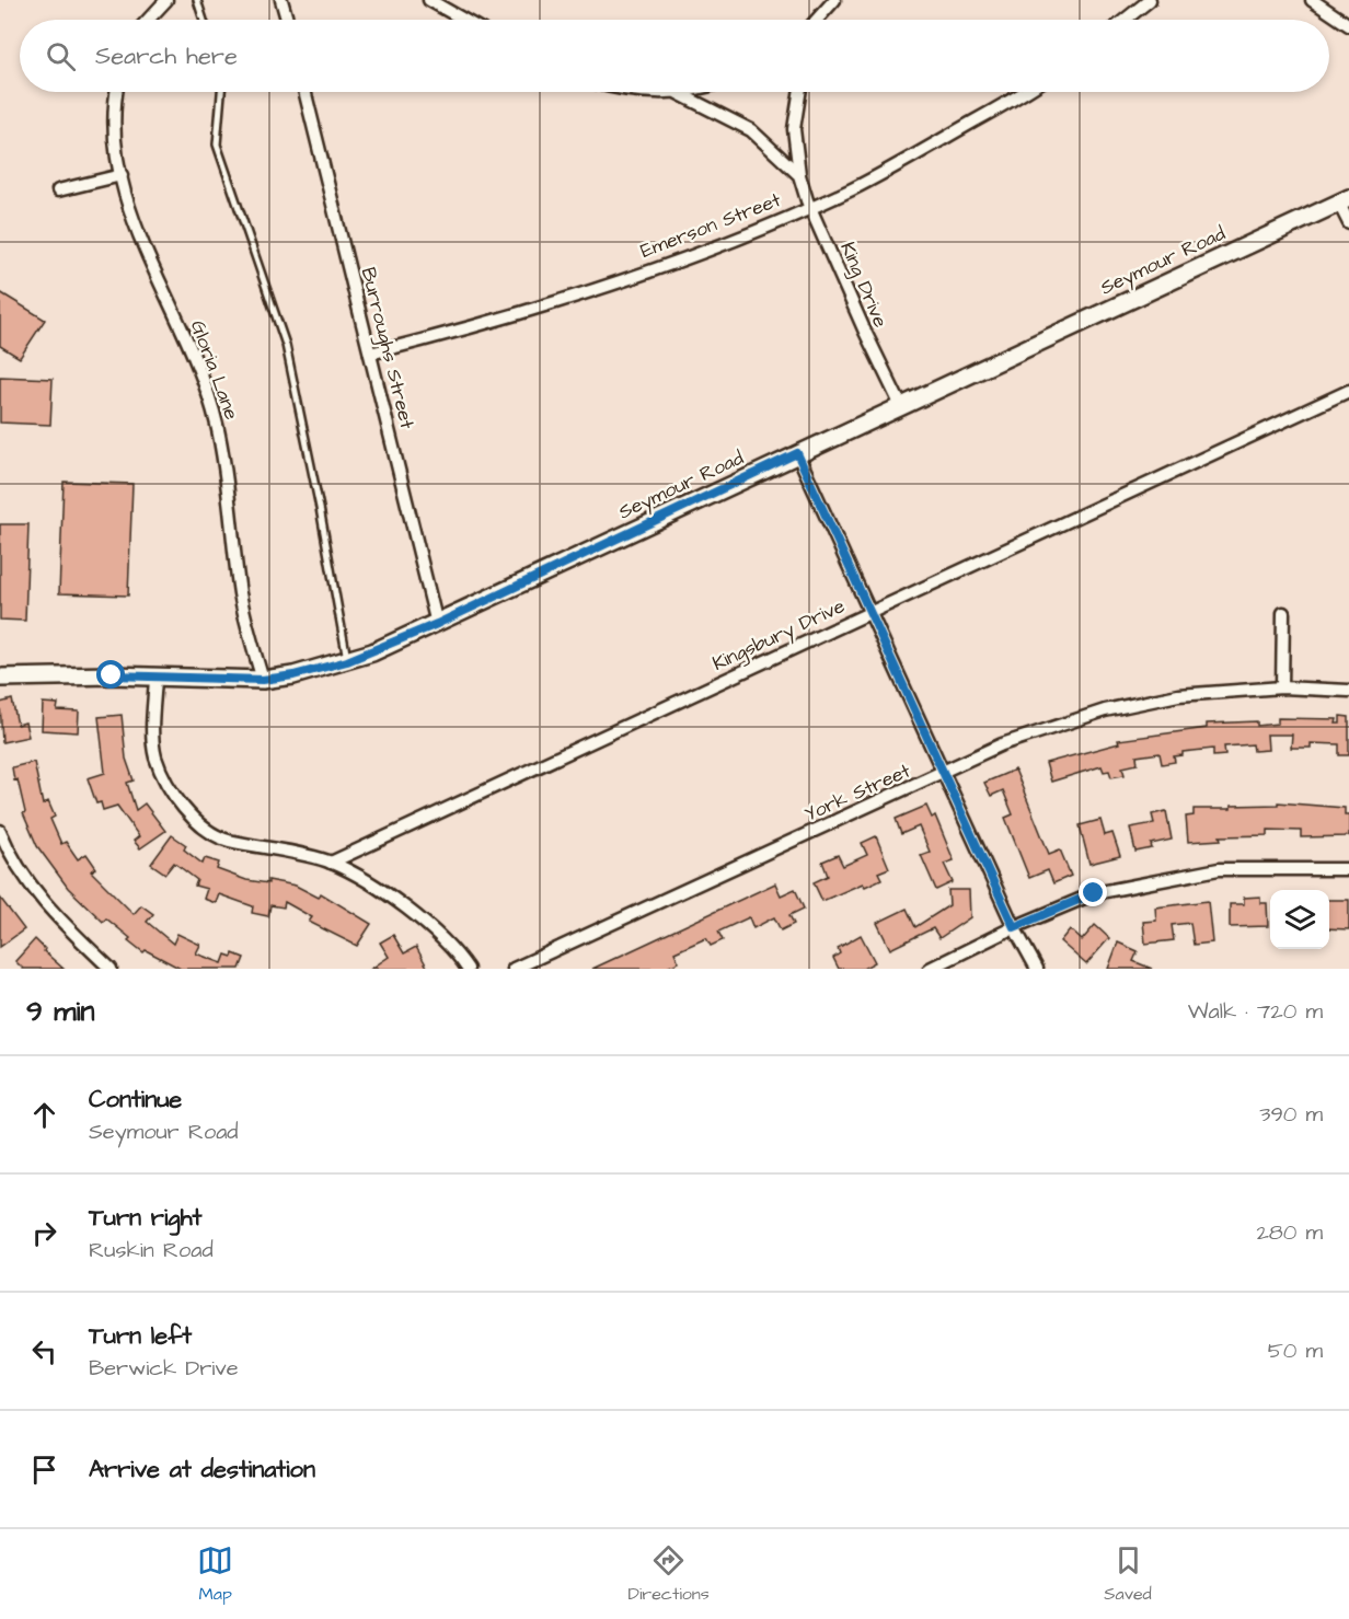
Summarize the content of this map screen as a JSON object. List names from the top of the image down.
{
  "streets": {
    "street": [
      "Emerson Street",
      "Seymour Road",
      "King Drive",
      "Burroughs Street",
      "Gloria Lane",
      "Kingsbury Drive",
      "York Street"
    ]
  },
  "crossings": [
    ["Emerson Street", "King Drive"],
    ["Emerson Street", "Burroughs Street"],
    ["Seymour Road", "King Drive"],
    ["Seymour Road", "Burroughs Street"],
    ["Seymour Road", "Gloria Lane"]
  ],
  "page": {
    "search": "Search here",
    "heading": ["9 min", "Walk · 720 m"],
    "list": [
      ["Continue", "Seymour Road", "390 m"],
      ["Turn right", "Ruskin Road", "280 m"],
      ["Turn left", "Berwick Drive", "50 m"],
      "Arrive at destination"
    ],
    "nav": ["Map", "Directions", "Saved"]
  }
}
